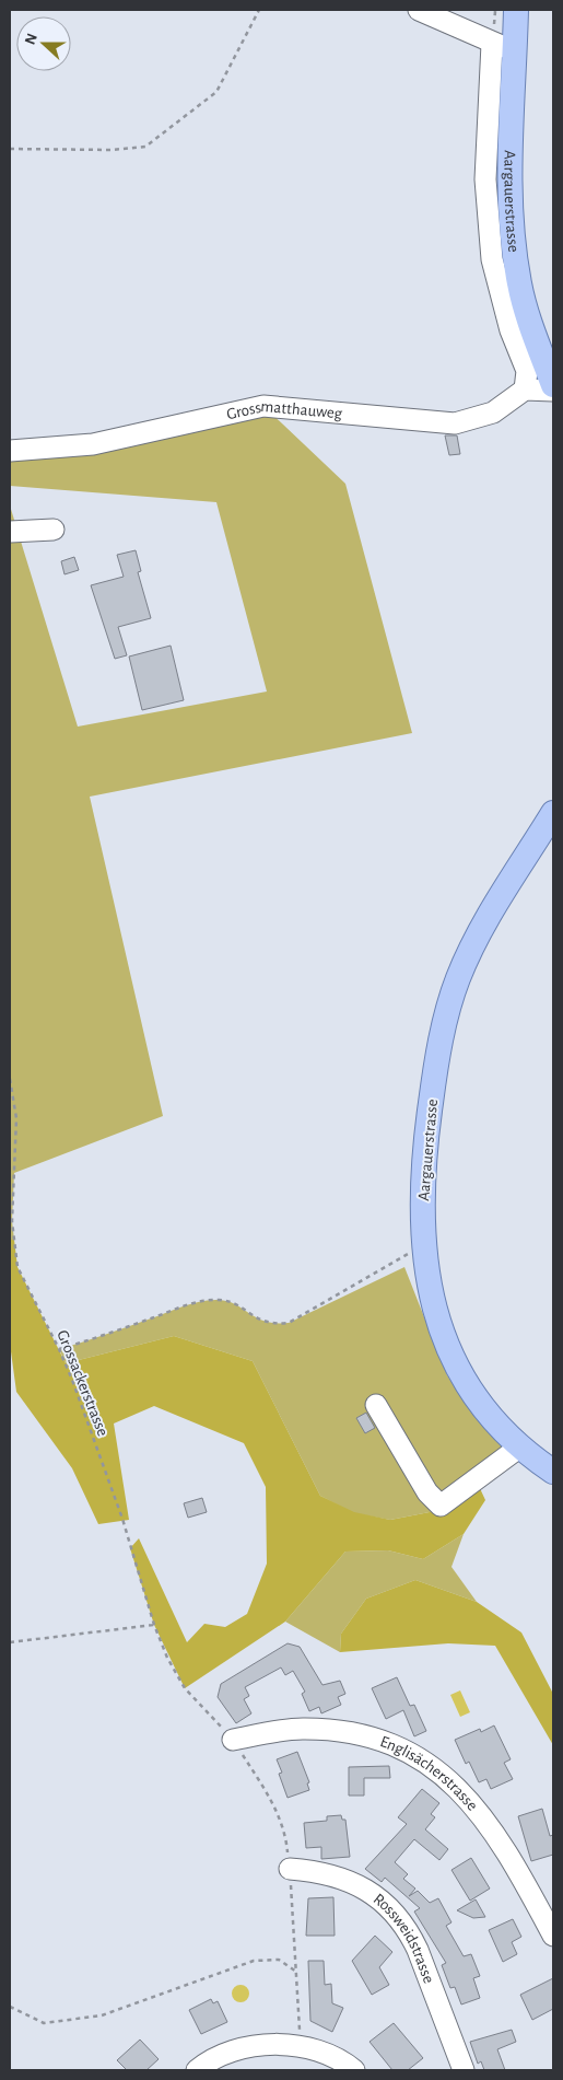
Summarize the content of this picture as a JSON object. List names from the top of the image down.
{
  "streets": {
    "main road": ["Aargauerstrasse"],
    "street": ["Grossmatthauweg", "Englisächerstrasse", "Rossweidstrasse"],
    "path": ["Grossackerstrasse"]
  },
  "crossings": [
    ["Grossackerstrasse", "Englisächerstrasse"],
    ["Grossackerstrasse", "Rossweidstrasse"]
  ],
  "north": "left"
}
